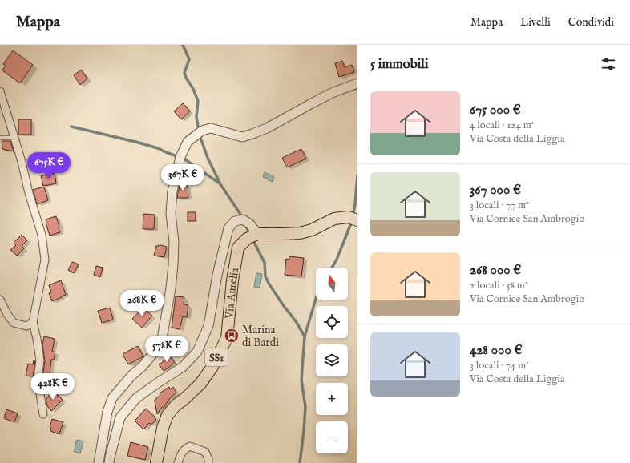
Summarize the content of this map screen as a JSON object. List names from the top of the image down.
{
  "streets": {
    "main road": ["Via Aurelia", "SS1"]
  },
  "places": {
    "bus stop": ["Marina di Bardi"]
  },
  "north": "top",
  "page": {
    "header": "Mappa",
    "nav": ["Mappa", "Livelli", "Condividi"],
    "heading": "5 immobili",
    "list": [
      {
        "name": "675 000 €",
        "note": "4 locali · 124 m² · Via Costa della Liggia"
      },
      {
        "name": "367 000 €",
        "note": "3 locali · 77 m² · Via Cornice San Ambrogio"
      },
      {
        "name": "268 000 €",
        "note": "2 locali · 58 m² · Via Cornice San Ambrogio"
      },
      {
        "name": "428 000 €",
        "note": "3 locali · 74 m² · Via Costa della Liggia"
      }
    ],
    "price": [
      "675K €",
      "367K €",
      "268K €",
      "578K €",
      "428K €"
    ],
    "map_buttons": ["+", "−"]
  }
}
